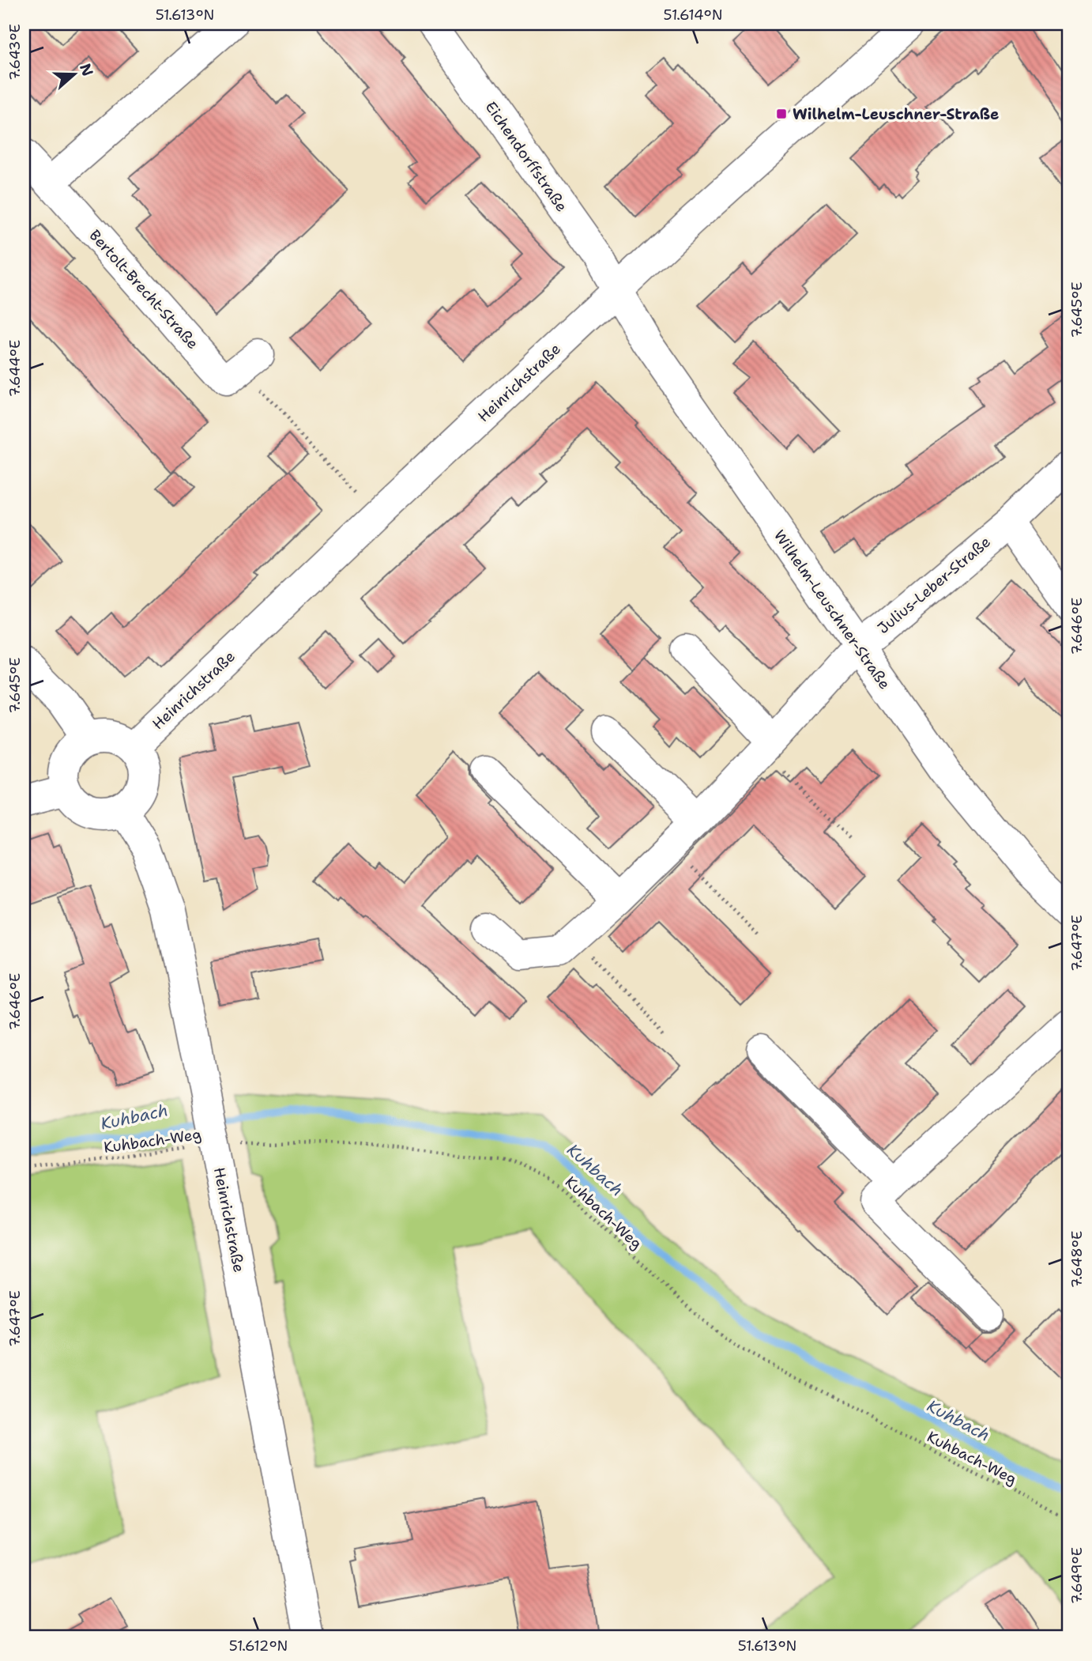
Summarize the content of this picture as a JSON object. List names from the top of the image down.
{
  "streets": {
    "street": [
      "Eichendorffstraße",
      "Bertolt-Brecht-Straße",
      "Heinrichstraße",
      "Julius-Leber-Straße",
      "Wilhelm-Leuschner-Straße"
    ],
    "path": ["Kuhbach-Weg"]
  },
  "crossings": [
    ["Eichendorffstraße", "Heinrichstraße"],
    ["Eichendorffstraße", "Wilhelm-Leuschner-Straße"],
    ["Heinrichstraße", "Wilhelm-Leuschner-Straße"],
    ["Heinrichstraße", "Kuhbach-Weg"],
    ["Julius-Leber-Straße", "Wilhelm-Leuschner-Straße"]
  ],
  "water": ["Kuhbach"],
  "places": {
    "transit": ["Wilhelm-Leuschner-Straße"]
  },
  "north": "right",
  "coordinates": [
    "51.613°N",
    "51.614°N",
    "7.643°E",
    "7.645°E",
    "7.644°E",
    "7.646°E",
    "7.647°E",
    "7.648°E",
    "7.649°E",
    "51.612°N"
  ]
}
